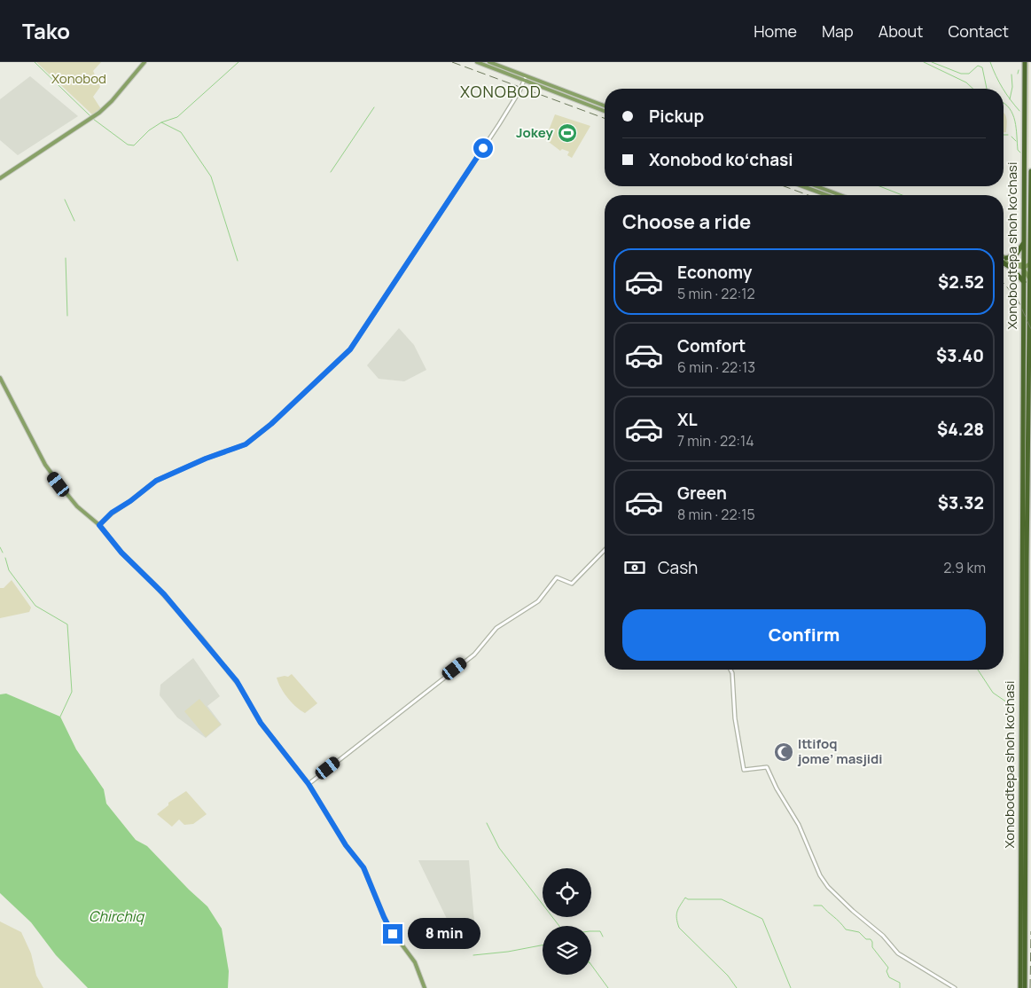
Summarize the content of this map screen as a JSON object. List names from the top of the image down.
{
  "streets": {
    "highway": ["Xonobodtepa shoh ko'chasi"]
  },
  "districts": ["XONOBOD"],
  "water": ["Chirchiq"],
  "parks": ["Xonobod"],
  "places": {
    "sports": ["Jokey"],
    "mosque": ["Ittifoq jome’ masjidi"]
  },
  "page": {
    "header": "Tako",
    "nav": [
      "Home",
      "Map",
      "About",
      "Contact"
    ],
    "banner": ["Pickup", "Xonobod koʻchasi"],
    "heading": "Choose a ride",
    "list": [
      {
        "name": "Economy",
        "note": "5 min · 22:12",
        "value": "$2.52"
      },
      {
        "name": "Comfort",
        "note": "6 min · 22:13",
        "value": "$3.40"
      },
      {
        "name": "XL",
        "note": "7 min · 22:14",
        "value": "$4.28"
      },
      {
        "name": "Green",
        "note": "8 min · 22:15",
        "value": "$3.32"
      }
    ],
    "pay": ["Cash", "2.9 km"],
    "buttons": "Confirm",
    "bubble": "8 min"
  }
}
